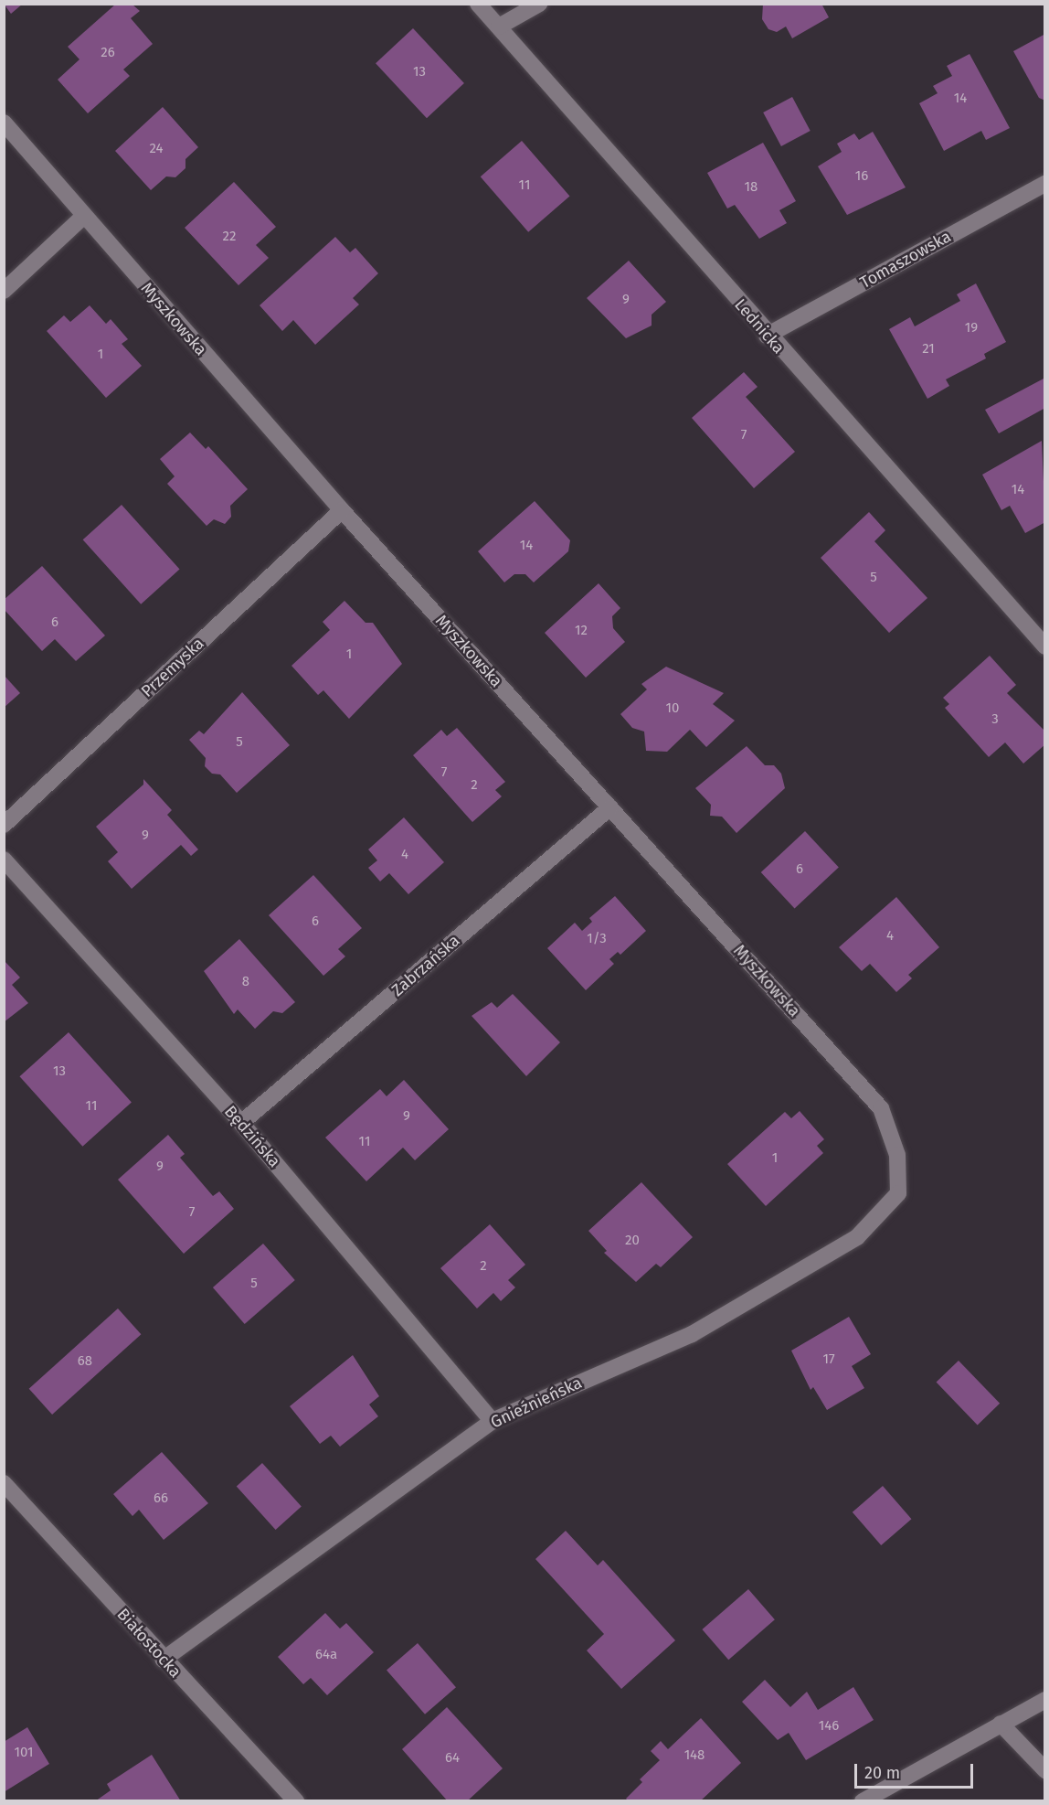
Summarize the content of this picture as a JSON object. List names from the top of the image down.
{
  "streets": {
    "street": [
      "Tomaszowska",
      "Myszkowska",
      "Lednicka",
      "Przemyska",
      "Zabrzańska",
      "Będzińska",
      "Gnieźnieńska",
      "Białostocka"
    ]
  },
  "crossings": [
    ["Tomaszowska", "Lednicka"],
    ["Myszkowska", "Przemyska"],
    ["Myszkowska", "Zabrzańska"],
    ["Myszkowska", "Gnieźnieńska"],
    ["Zabrzańska", "Będzińska"],
    ["Będzińska", "Gnieźnieńska"],
    ["Gnieźnieńska", "Białostocka"]
  ],
  "house_numbers": [
    "26",
    "13",
    "14",
    "24",
    "16",
    "11",
    "18",
    "22",
    "9",
    "19",
    "21",
    "1",
    "7",
    "14",
    "14",
    "5",
    "6",
    "12",
    "1",
    "10",
    "3",
    "5",
    "7",
    "2",
    "9",
    "4",
    "6",
    "6",
    "4",
    "1/3",
    "8",
    "13",
    "11",
    "9",
    "11",
    "1",
    "9",
    "7",
    "20",
    "2",
    "5",
    "17",
    "68",
    "66",
    "64a",
    "146",
    "101",
    "148",
    "64"
  ],
  "scale_bar": "20 m"
}
